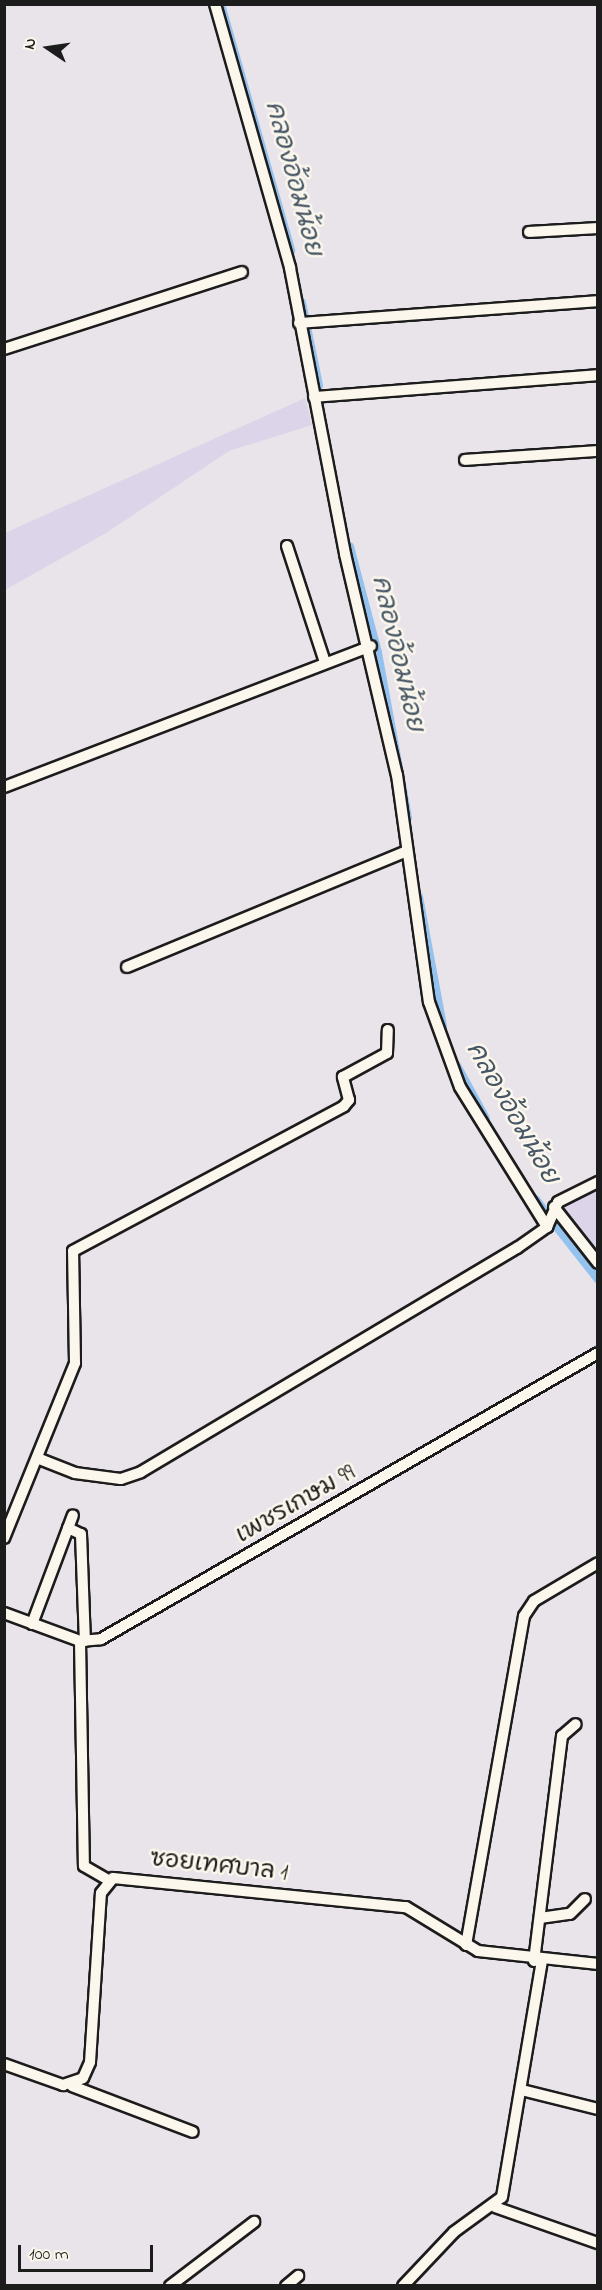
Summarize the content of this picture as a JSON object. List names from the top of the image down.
{
  "streets": {
    "street": ["เพชรเกษม 99", "ซอยเทศบาล 1"]
  },
  "water": ["คลองอ้อมน้อย"],
  "scale_bar": "100 m",
  "north": "left"
}
